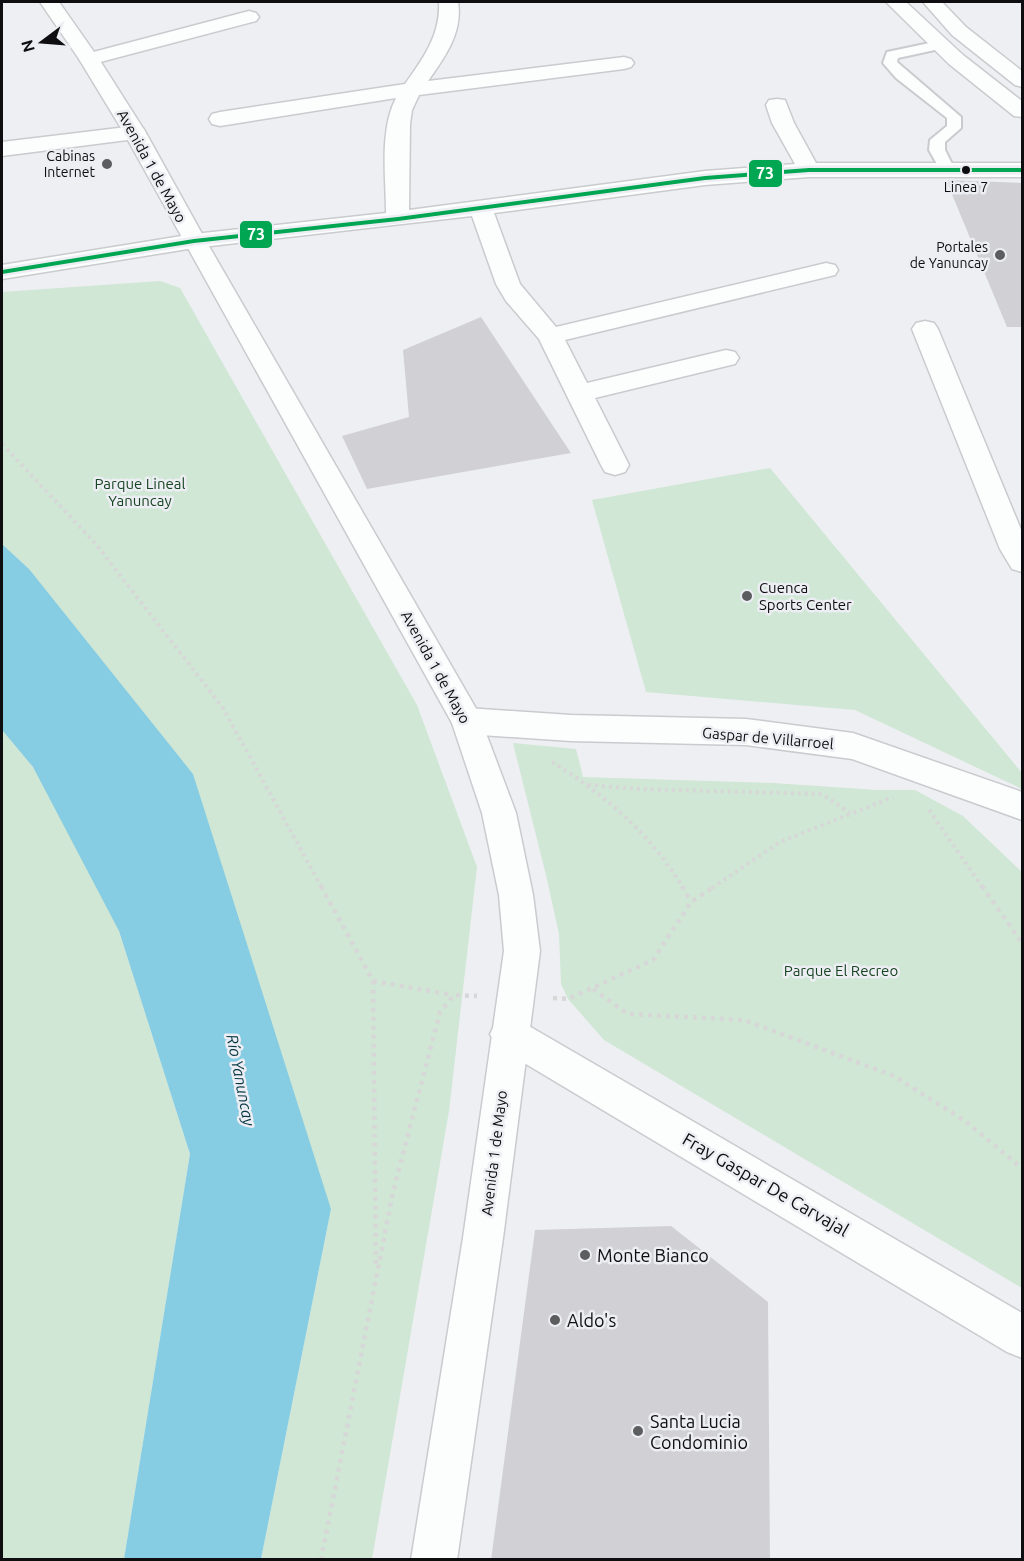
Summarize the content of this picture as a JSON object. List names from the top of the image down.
{
  "streets": {
    "street": ["Avenida 1 de Mayo", "Gaspar de Villarroel", "Fray Gaspar De Carvajal"]
  },
  "crossings": [
    ["Avenida 1 de Mayo", "Gaspar de Villarroel"],
    ["Avenida 1 de Mayo", "Fray Gaspar De Carvajal"]
  ],
  "water": ["Río Yanuncay"],
  "parks": ["Parque Lineal Yanuncay", "Parque El Recreo"],
  "places": [
    "Cabinas Internet",
    "Linea 7",
    "Portales de Yanuncay",
    "Cuenca Sports Center",
    "Monte Bianco",
    "Aldo's",
    "Santa Lucia Condominio"
  ],
  "lines": ["transit line 73"],
  "north": "left"
}
